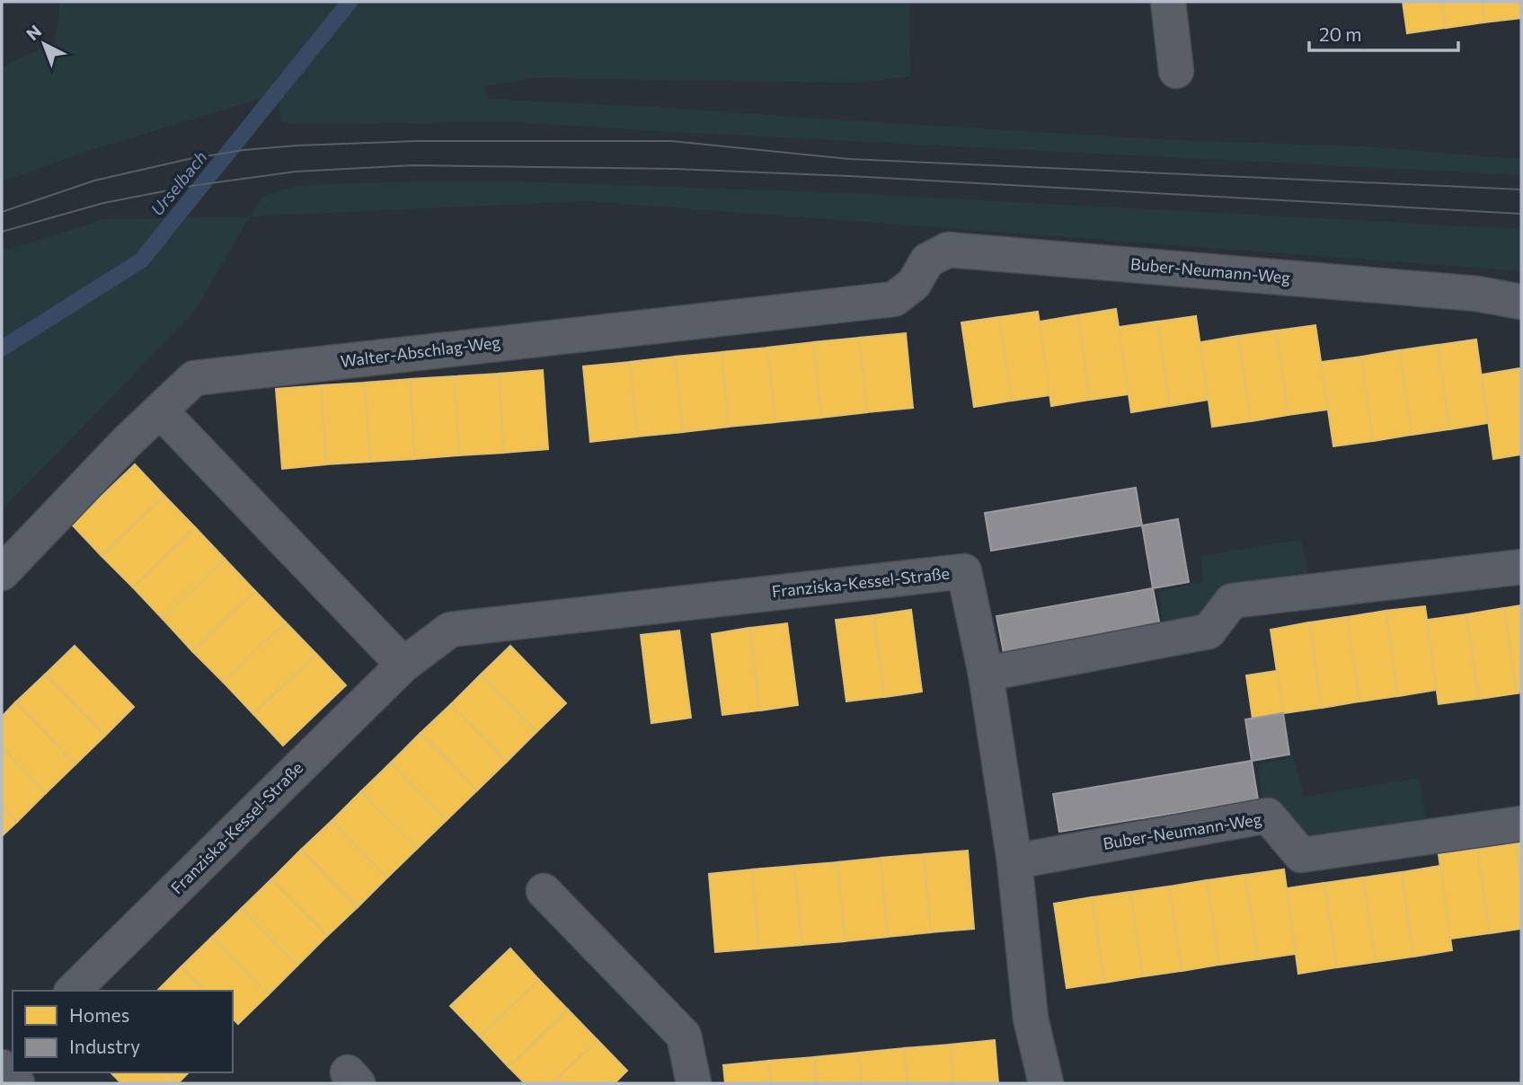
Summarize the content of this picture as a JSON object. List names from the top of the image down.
{
  "streets": {
    "street": ["Buber-Neumann-Weg", "Walter-Abschlag-Weg", "Franziska-Kessel-Straße"]
  },
  "crossings": [
    ["Buber-Neumann-Weg", "Walter-Abschlag-Weg"],
    ["Buber-Neumann-Weg", "Franziska-Kessel-Straße"]
  ],
  "water": ["Urselbach"],
  "legend": ["Homes", "Industry"],
  "scale_bar": "20 m",
  "north": "top left"
}
